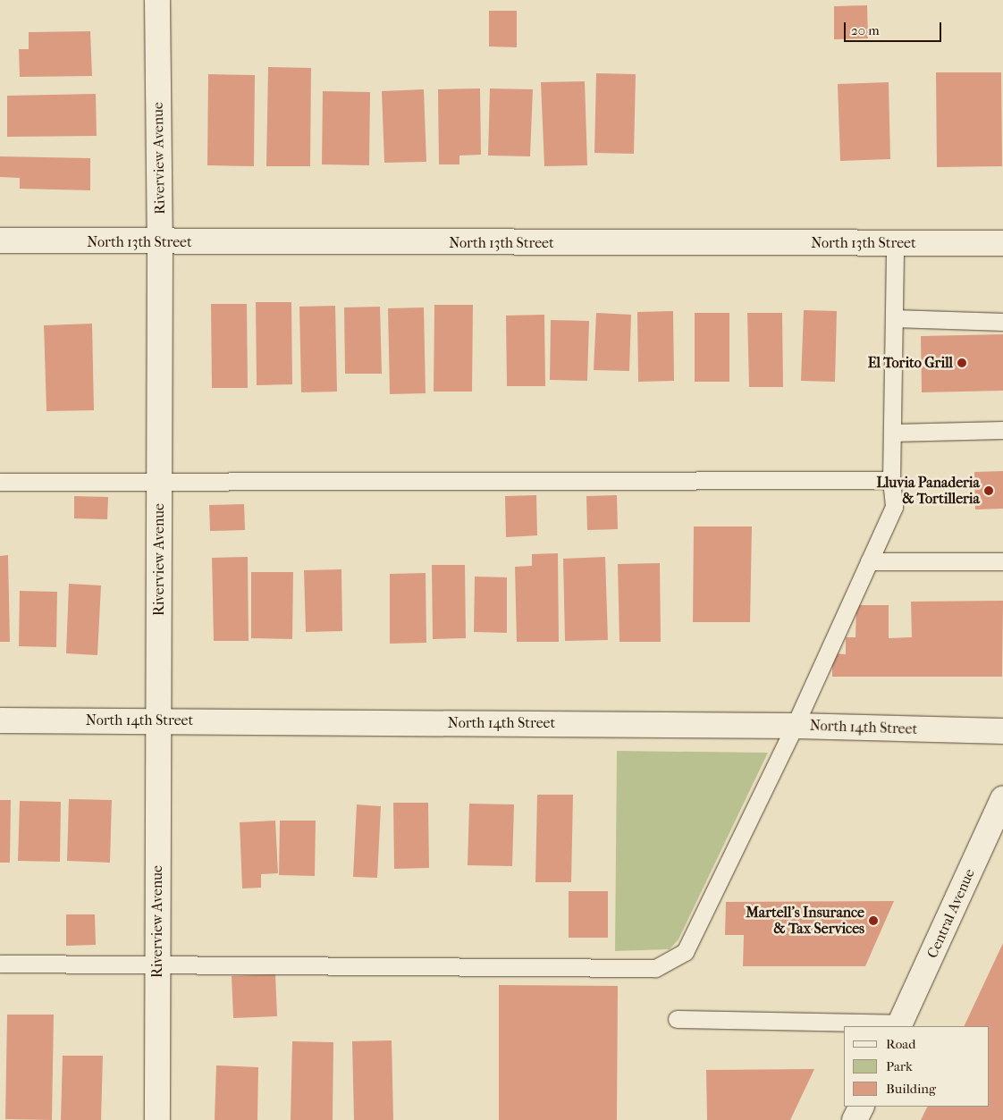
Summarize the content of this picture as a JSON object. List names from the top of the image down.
{
  "streets": {
    "street": [
      "Riverview Avenue",
      "North 13th Street",
      "North 14th Street",
      "Central Avenue"
    ]
  },
  "crossings": [
    ["Riverview Avenue", "North 13th Street"],
    ["Riverview Avenue", "North 14th Street"]
  ],
  "places": ["El Torito Grill", "Lluvia Panaderia & Tortilleria", "Martell's Insurance & Tax Services"],
  "legend": ["Road", "Park", "Building"],
  "scale_bar": "20 m"
}
